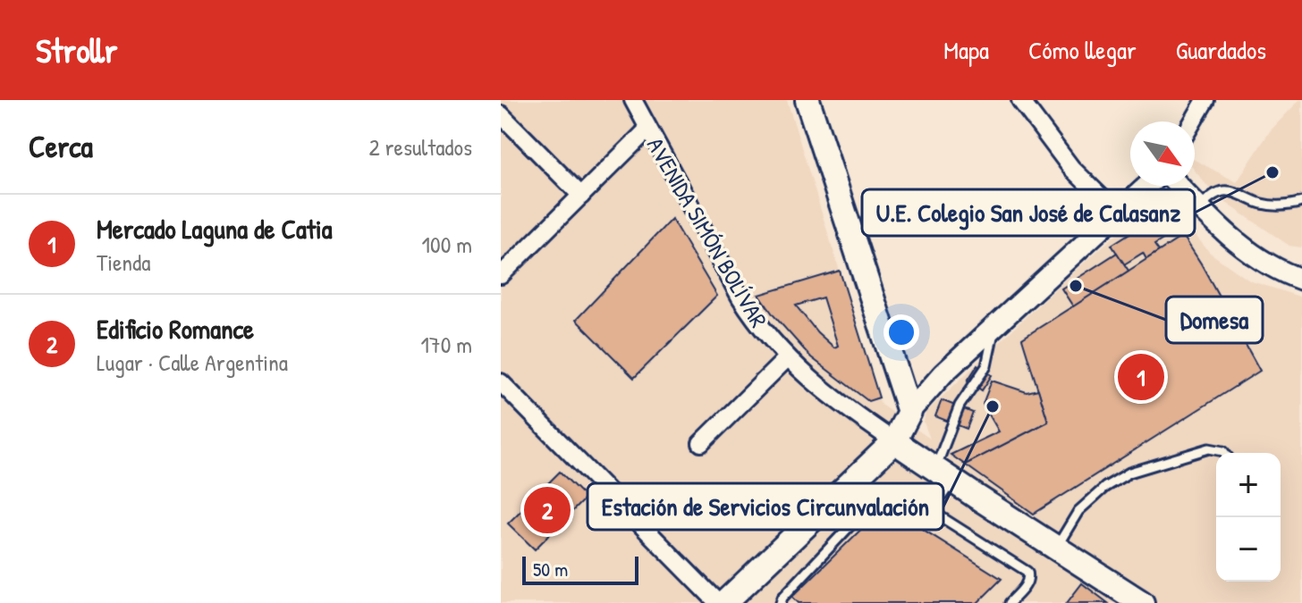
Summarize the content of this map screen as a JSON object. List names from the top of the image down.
{
  "streets": {
    "main road": ["AVENIDA SIMÓN BOLÍVAR"]
  },
  "places": ["U.E. Colegio San José de Calasanz", "Domesa", "Estación de Servicios Circunvalación"],
  "scale_bar": "50 m",
  "north": "bottom right",
  "page": {
    "header": "Strollr",
    "nav": ["Mapa", "Cómo llegar", "Guardados"],
    "heading": ["Cerca", "2 resultados"],
    "list": [
      {
        "mark": "1",
        "name": "Mercado Laguna de Catia",
        "note": "Tienda",
        "value": "100 m"
      },
      {
        "mark": "2",
        "name": "Edificio Romance",
        "note": "Lugar · Calle Argentina",
        "value": "170 m"
      }
    ],
    "pins": ["1", "2"],
    "map_buttons": ["+", "−"],
    "scale": "50 m"
  }
}
